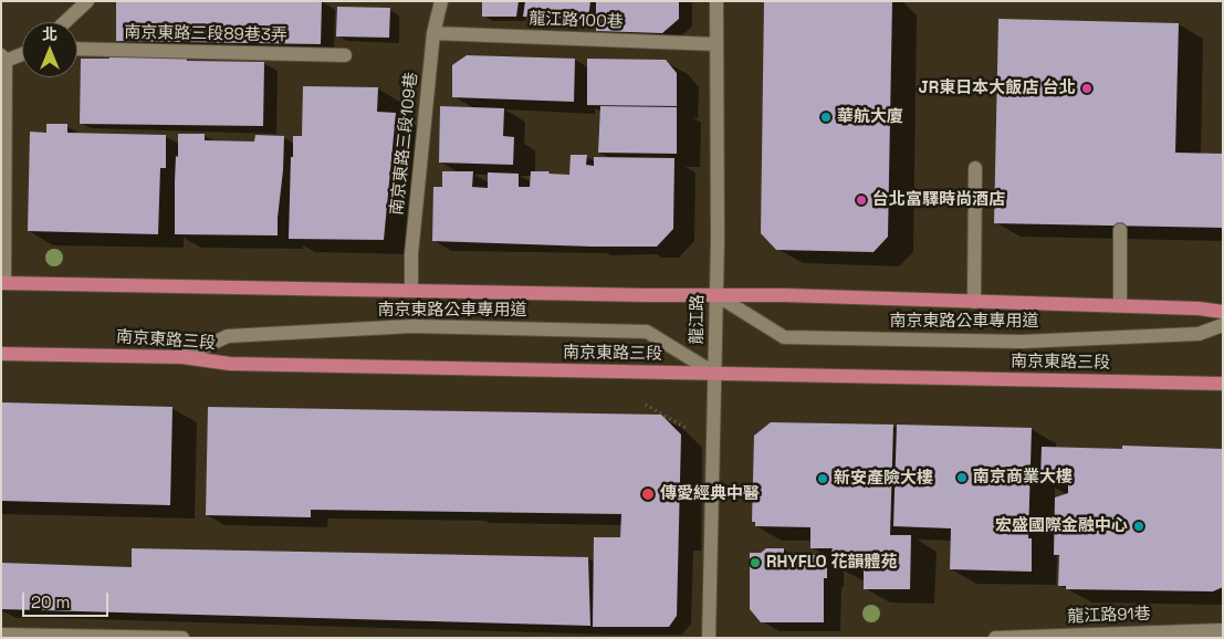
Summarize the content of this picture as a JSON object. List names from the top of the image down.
{
  "streets": {
    "main road": ["南京東路三段"],
    "street": [
      "龍江路100巷",
      "南京東路三段89巷3弄",
      "南京東路三段109巷",
      "南京東路公車專用道",
      "龍江路",
      "龍江路91巷"
    ]
  },
  "crossings": [
    ["龍江路100巷", "南京東路三段109巷"],
    ["龍江路100巷", "龍江路"],
    ["南京東路公車專用道", "龍江路"],
    ["南京東路公車專用道", "南京東路三段"],
    ["龍江路", "南京東路三段"]
  ],
  "places": [
    "JR東日本大飯店 台北",
    "華航大廈",
    "台北富驛時尚酒店",
    "南京商業大樓",
    "新安產險大樓",
    "傳愛經典中醫",
    "宏盛國際金融中心",
    "RHYFLO 花韻體苑"
  ],
  "scale_bar": "20 m",
  "north": "top"
}
